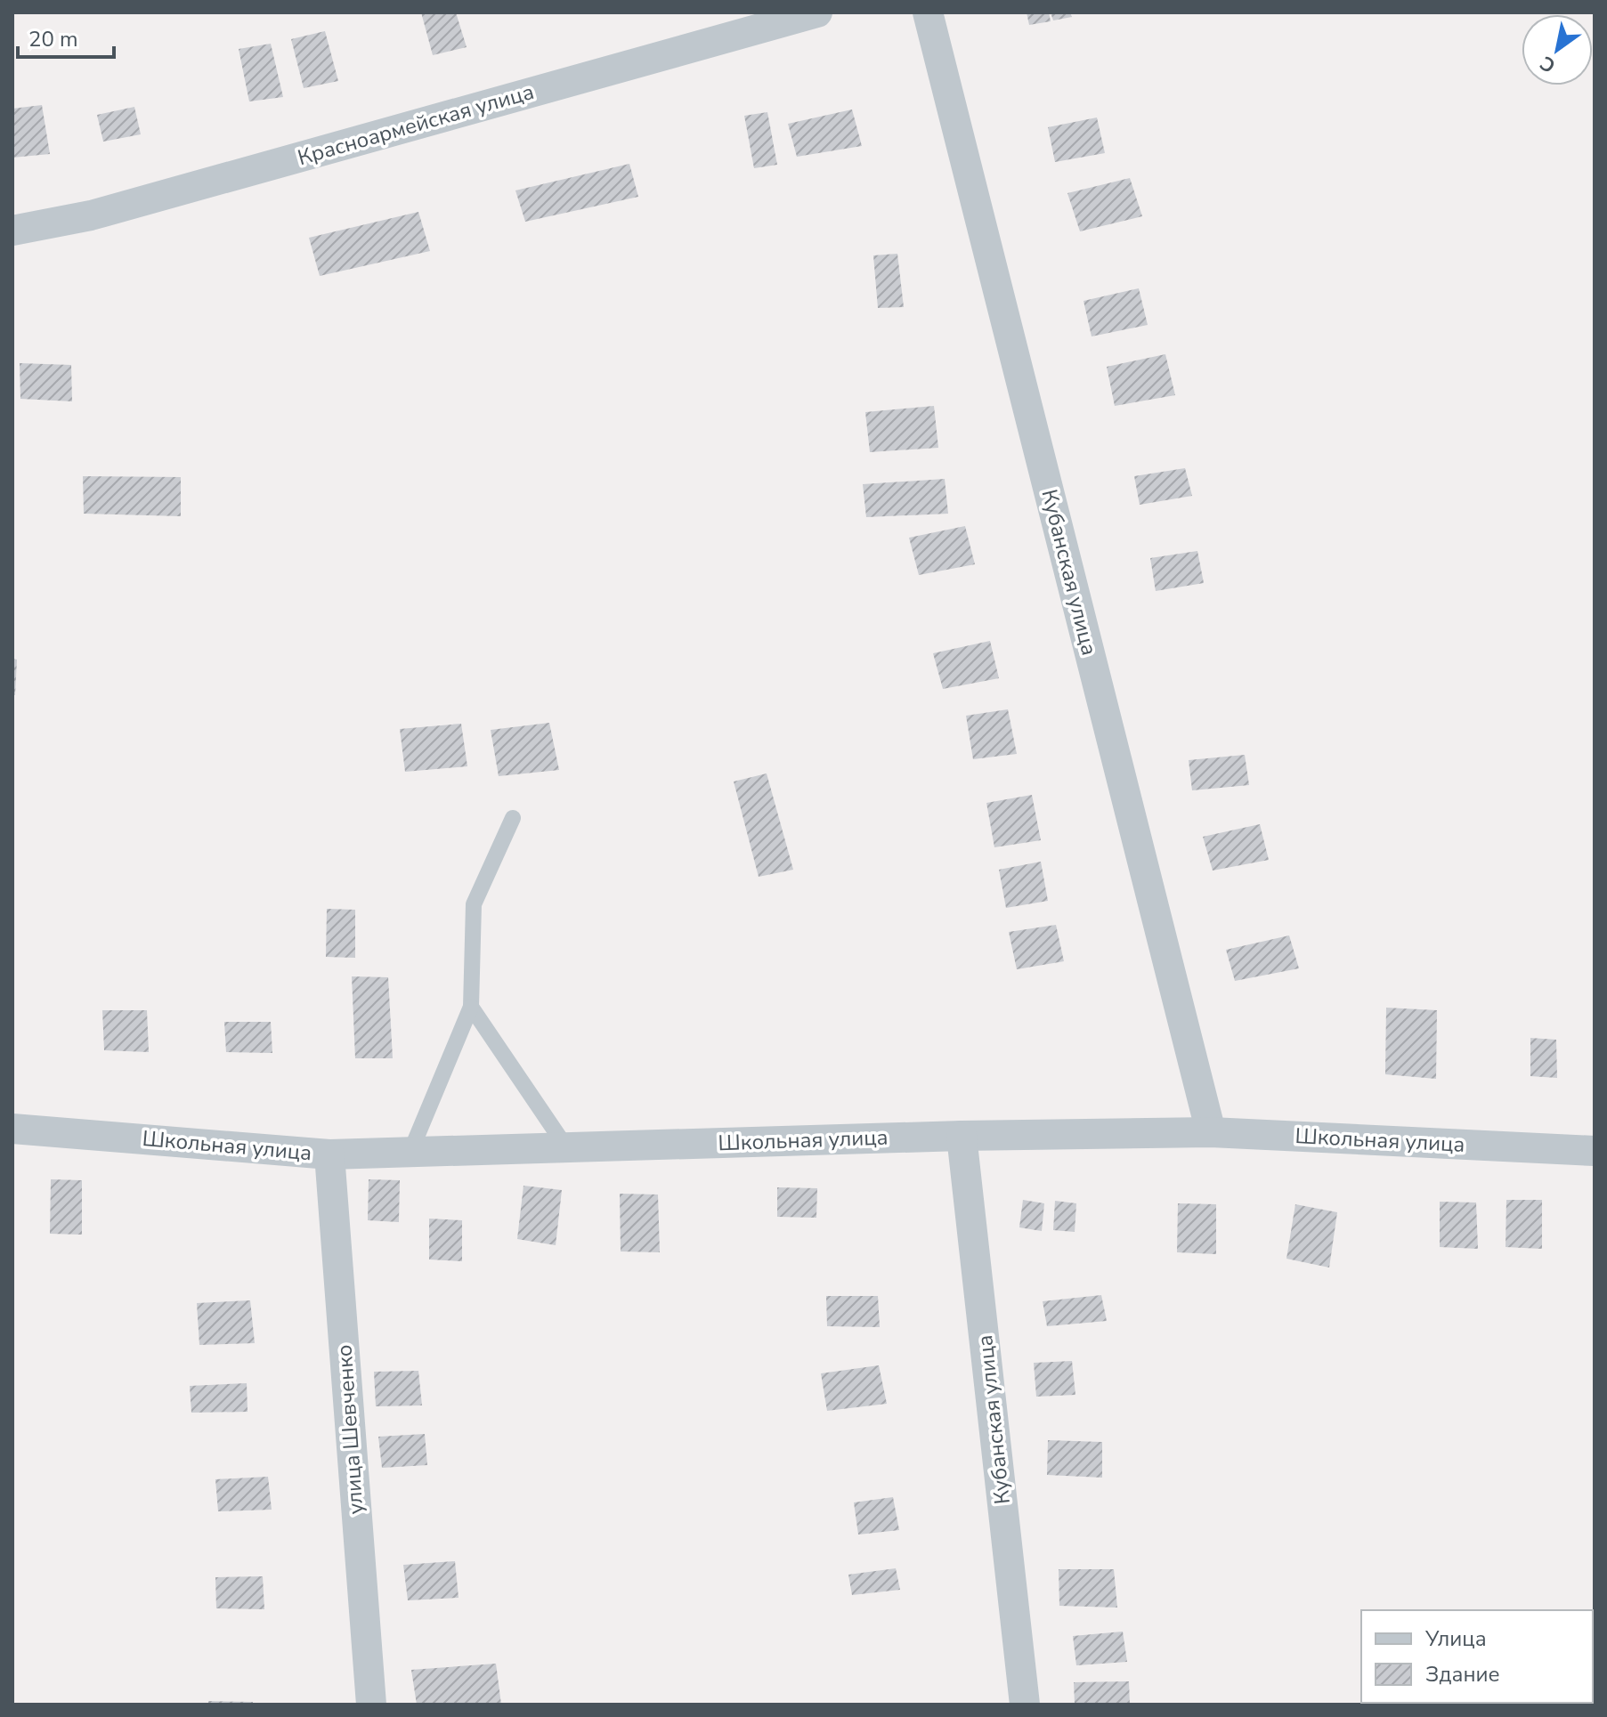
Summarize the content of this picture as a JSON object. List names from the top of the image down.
{
  "streets": {
    "street": [
      "Красноармейская улица",
      "Кубанская улица",
      "Школьная улица",
      "улица Шевченко"
    ]
  },
  "crossings": [
    ["Кубанская улица", "Школьная улица"],
    ["Школьная улица", "улица Шевченко"]
  ],
  "legend": ["Улица", "Здание"],
  "scale_bar": "20 m",
  "north": "bottom left"
}
